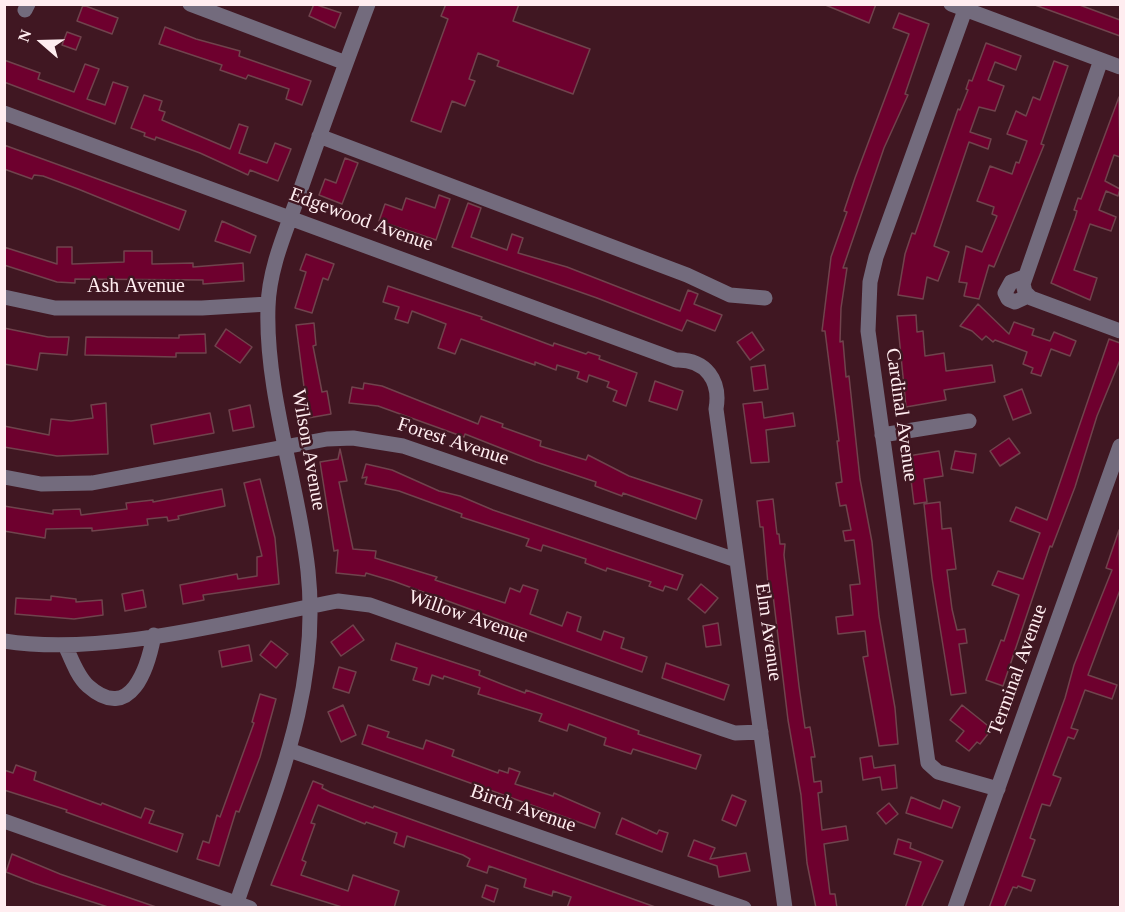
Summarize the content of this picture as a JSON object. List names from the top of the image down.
{
  "streets": {
    "street": [
      "Edgewood Avenue",
      "Ash Avenue",
      "Cardinal Avenue",
      "Forest Avenue",
      "Wilson Avenue",
      "Willow Avenue",
      "Elm Avenue",
      "Terminal Avenue",
      "Birch Avenue"
    ]
  },
  "crossings": [
    ["Edgewood Avenue", "Wilson Avenue"],
    ["Edgewood Avenue", "Elm Avenue"],
    ["Ash Avenue", "Wilson Avenue"],
    ["Cardinal Avenue", "Terminal Avenue"],
    ["Forest Avenue", "Wilson Avenue"],
    ["Forest Avenue", "Elm Avenue"],
    ["Wilson Avenue", "Willow Avenue"],
    ["Wilson Avenue", "Birch Avenue"],
    ["Willow Avenue", "Elm Avenue"]
  ],
  "north": "left"
}
